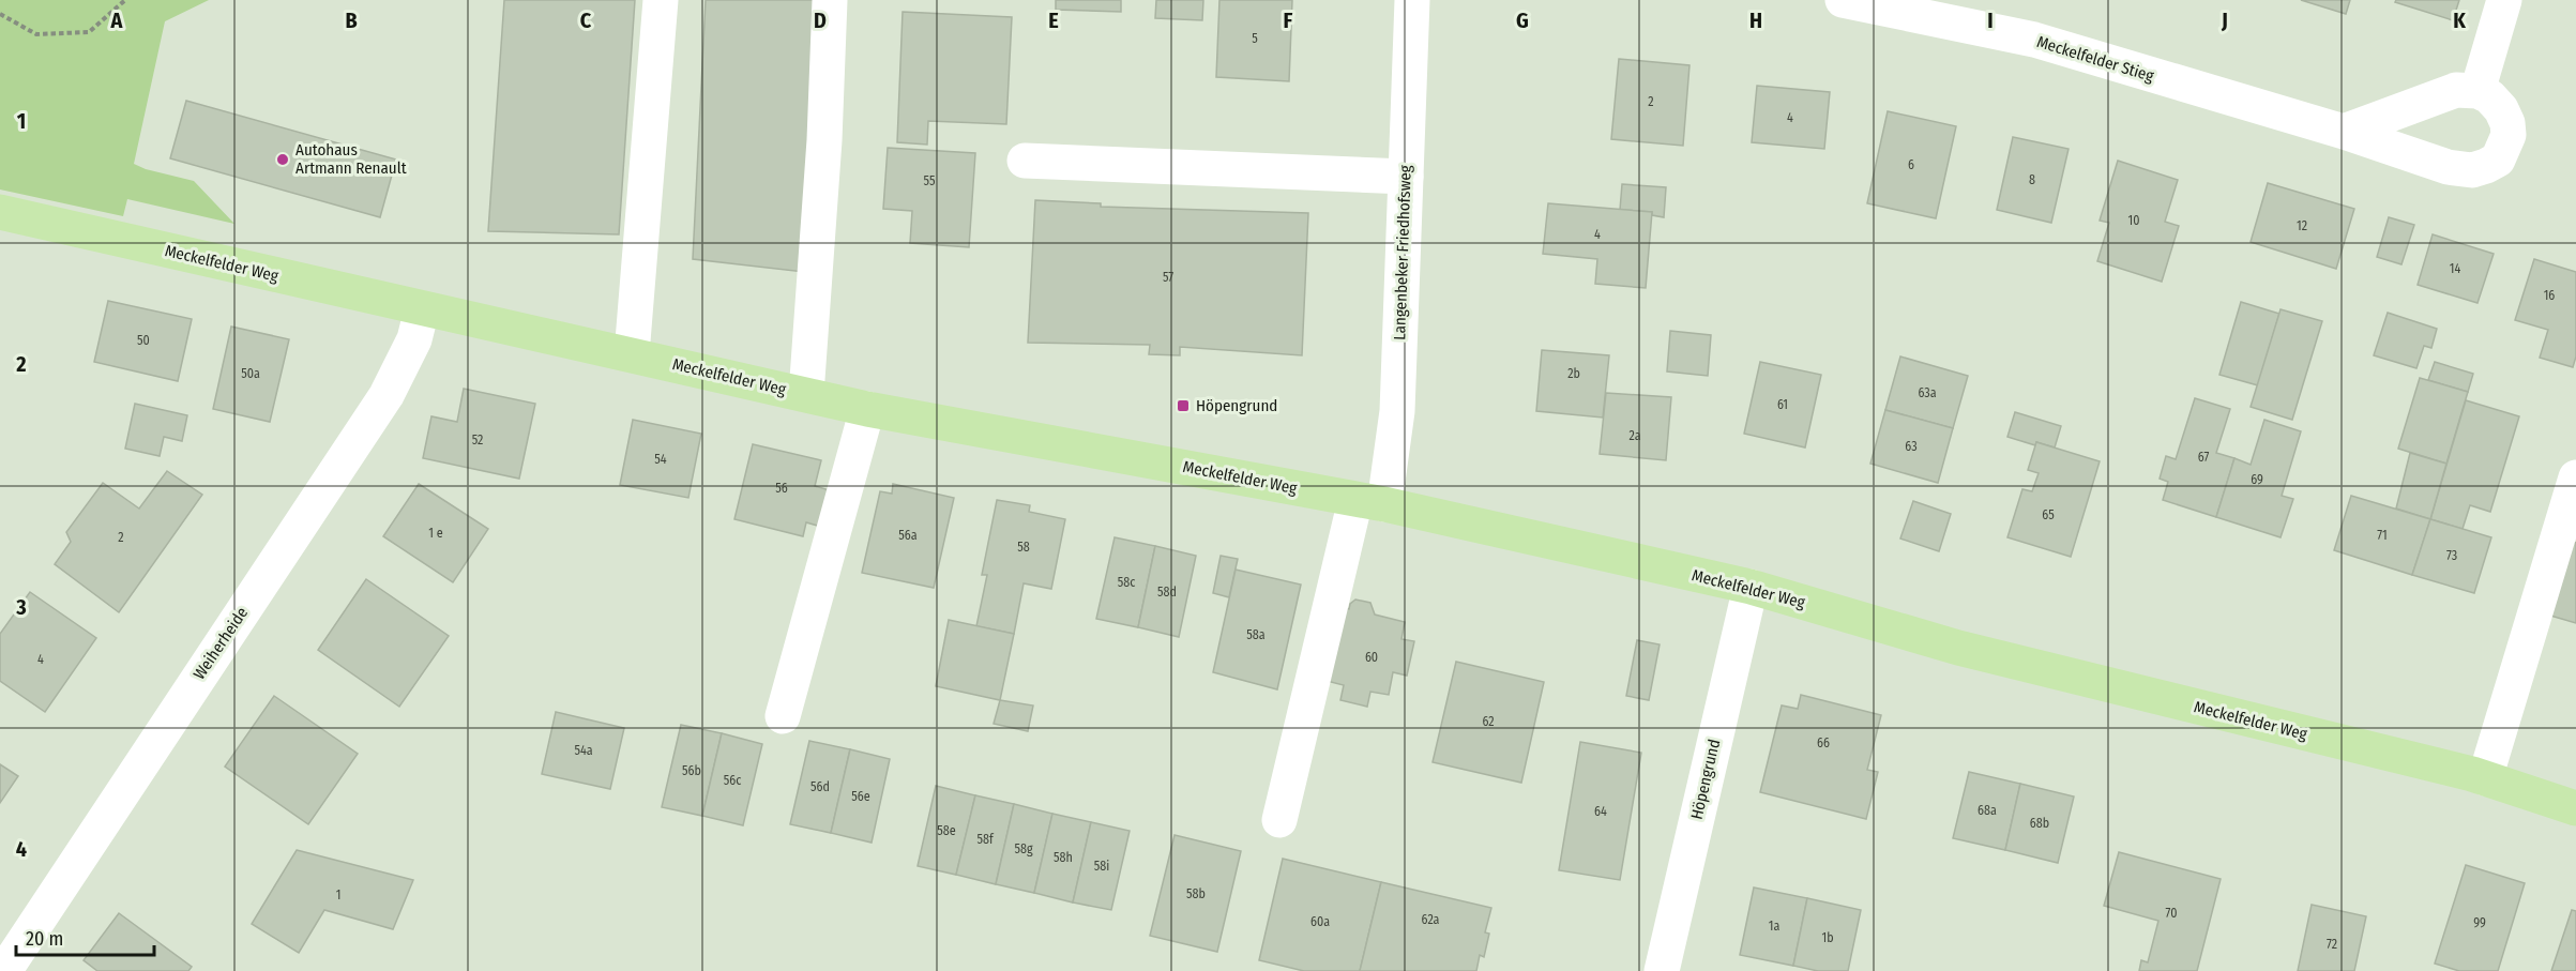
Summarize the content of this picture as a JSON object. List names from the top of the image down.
{
  "streets": {
    "main road": ["Meckelfelder Weg"],
    "street": [
      "Meckelfelder Stieg",
      "Langenbeker Friedhofsweg",
      "Weiherheide",
      "Höpengrund"
    ]
  },
  "crossings": [
    ["Langenbeker Friedhofsweg", "Meckelfelder Weg"],
    ["Meckelfelder Weg", "Weiherheide"],
    ["Meckelfelder Weg", "Höpengrund"]
  ],
  "places": {
    "other": ["Autohaus Artmann Renault"],
    "transit": ["Höpengrund"]
  },
  "house_numbers": [
    "5",
    "2",
    "4",
    "6",
    "8",
    "55",
    "10",
    "12",
    "4",
    "14",
    "57",
    "16",
    "50",
    "50a",
    "2b",
    "63a",
    "61",
    "2a",
    "52",
    "63",
    "67",
    "54",
    "69",
    "56",
    "65",
    "1 e",
    "56a",
    "71",
    "2",
    "58",
    "73",
    "58c",
    "58d",
    "58a",
    "60",
    "4",
    "62",
    "66",
    "54a",
    "56b",
    "56c",
    "56d",
    "56e",
    "68a",
    "64",
    "68b",
    "58e",
    "58f",
    "58g",
    "58h",
    "58i",
    "58b",
    "1",
    "70",
    "62a",
    "60a",
    "99",
    "1a",
    "1b",
    "72"
  ],
  "scale_bar": "20 m",
  "grid": {
    "columns": [
      "A",
      "B",
      "C",
      "D",
      "E",
      "F",
      "G",
      "H",
      "I",
      "J",
      "K"
    ],
    "rows": [
      "1",
      "2",
      "3",
      "4"
    ]
  }
}
